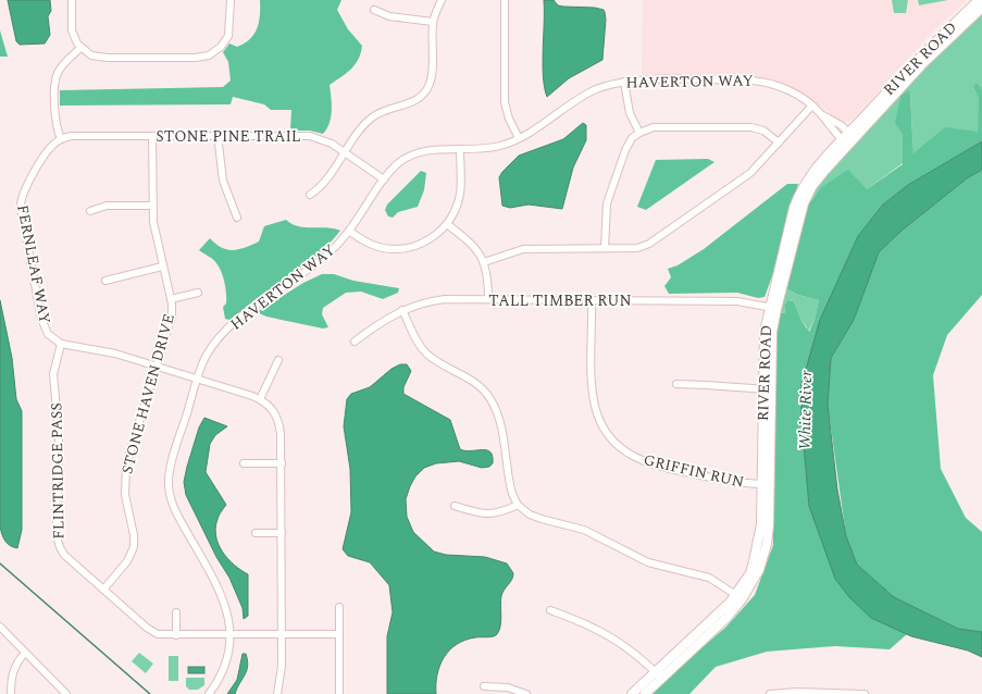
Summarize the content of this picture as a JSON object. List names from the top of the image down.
{
  "streets": {
    "main road": ["RIVER ROAD"],
    "street": [
      "HAVERTON WAY",
      "STONE PINE TRAIL",
      "FERNLEAF WAY",
      "TALL TIMBER RUN",
      "STONE HAVEN DRIVE",
      "FLINTRIDGE PASS",
      "GRIFFIN RUN"
    ]
  },
  "crossings": [
    ["RIVER ROAD", "HAVERTON WAY"],
    ["RIVER ROAD", "TALL TIMBER RUN"],
    ["RIVER ROAD", "GRIFFIN RUN"],
    ["HAVERTON WAY", "STONE PINE TRAIL"],
    ["HAVERTON WAY", "FLINTRIDGE PASS"],
    ["STONE PINE TRAIL", "FERNLEAF WAY"],
    ["STONE PINE TRAIL", "STONE HAVEN DRIVE"],
    ["FERNLEAF WAY", "FLINTRIDGE PASS"],
    ["TALL TIMBER RUN", "GRIFFIN RUN"],
    ["STONE HAVEN DRIVE", "FLINTRIDGE PASS"]
  ],
  "water": ["White River"]
}
